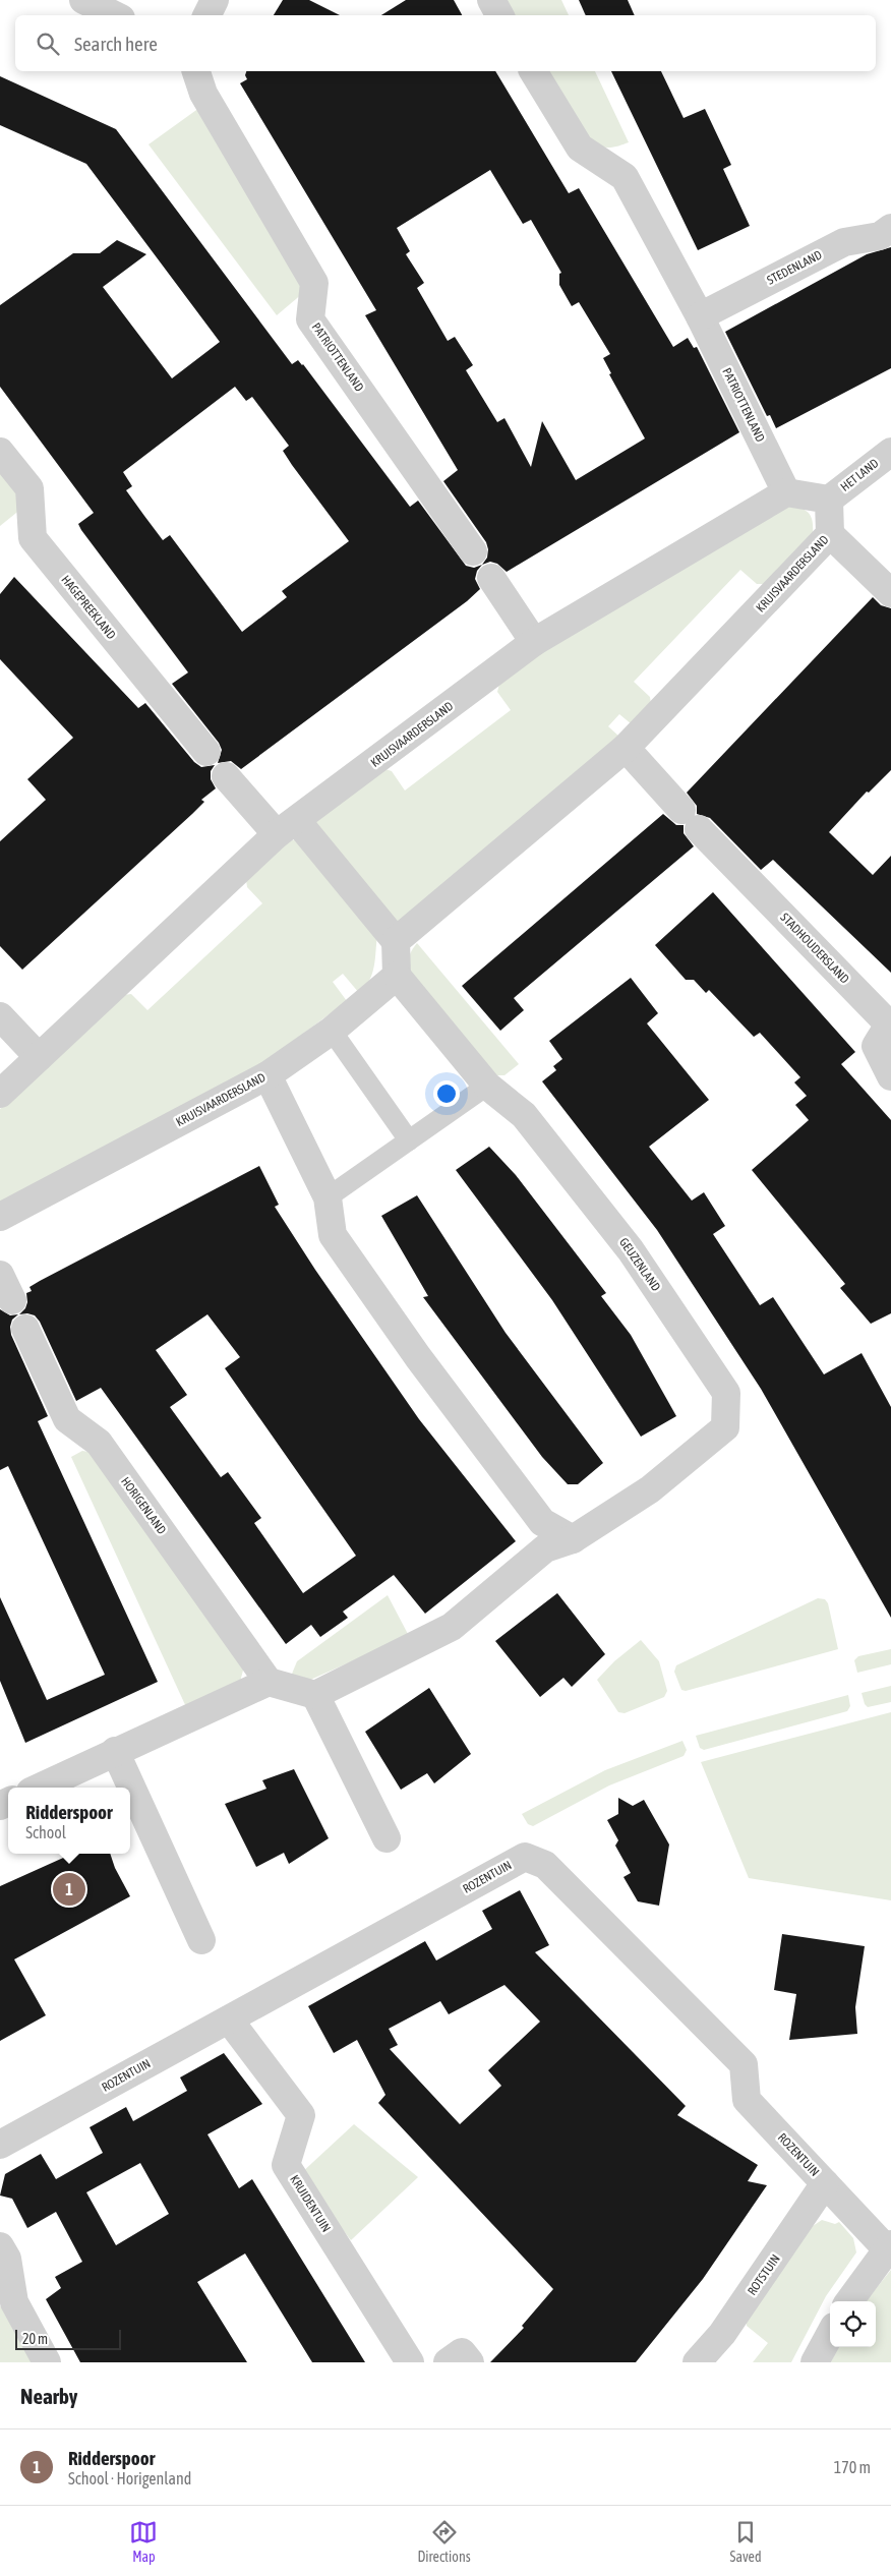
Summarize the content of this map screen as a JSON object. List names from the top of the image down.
{
  "streets": {
    "street": [
      "STEDENLAND",
      "PATRIOTTENLAND",
      "HET LAND",
      "KRUISVAARDERSLAND",
      "HAGEPREEKLAND",
      "STADHOUDERSLAND",
      "GEUZENLAND",
      "HORIGENLAND",
      "ROZENTUIN",
      "KRUIDENTUIN",
      "ROTSTUIN"
    ]
  },
  "crossings": [
    ["STEDENLAND", "PATRIOTTENLAND"],
    ["PATRIOTTENLAND", "KRUISVAARDERSLAND"],
    ["HET LAND", "KRUISVAARDERSLAND"],
    ["KRUISVAARDERSLAND", "STADHOUDERSLAND"],
    ["KRUISVAARDERSLAND", "GEUZENLAND"],
    ["ROZENTUIN", "KRUIDENTUIN"],
    ["ROZENTUIN", "ROTSTUIN"]
  ],
  "scale_bar": "20 m",
  "page": {
    "search": "Search here",
    "popup": ["Ridderspoor", "School"],
    "pins": "1",
    "scale": "20 m",
    "heading": "Nearby",
    "list": [
      {
        "mark": "1",
        "name": "Ridderspoor",
        "note": "School · Horigenland",
        "value": "170 m"
      }
    ],
    "nav": ["Map", "Directions", "Saved"]
  }
}
